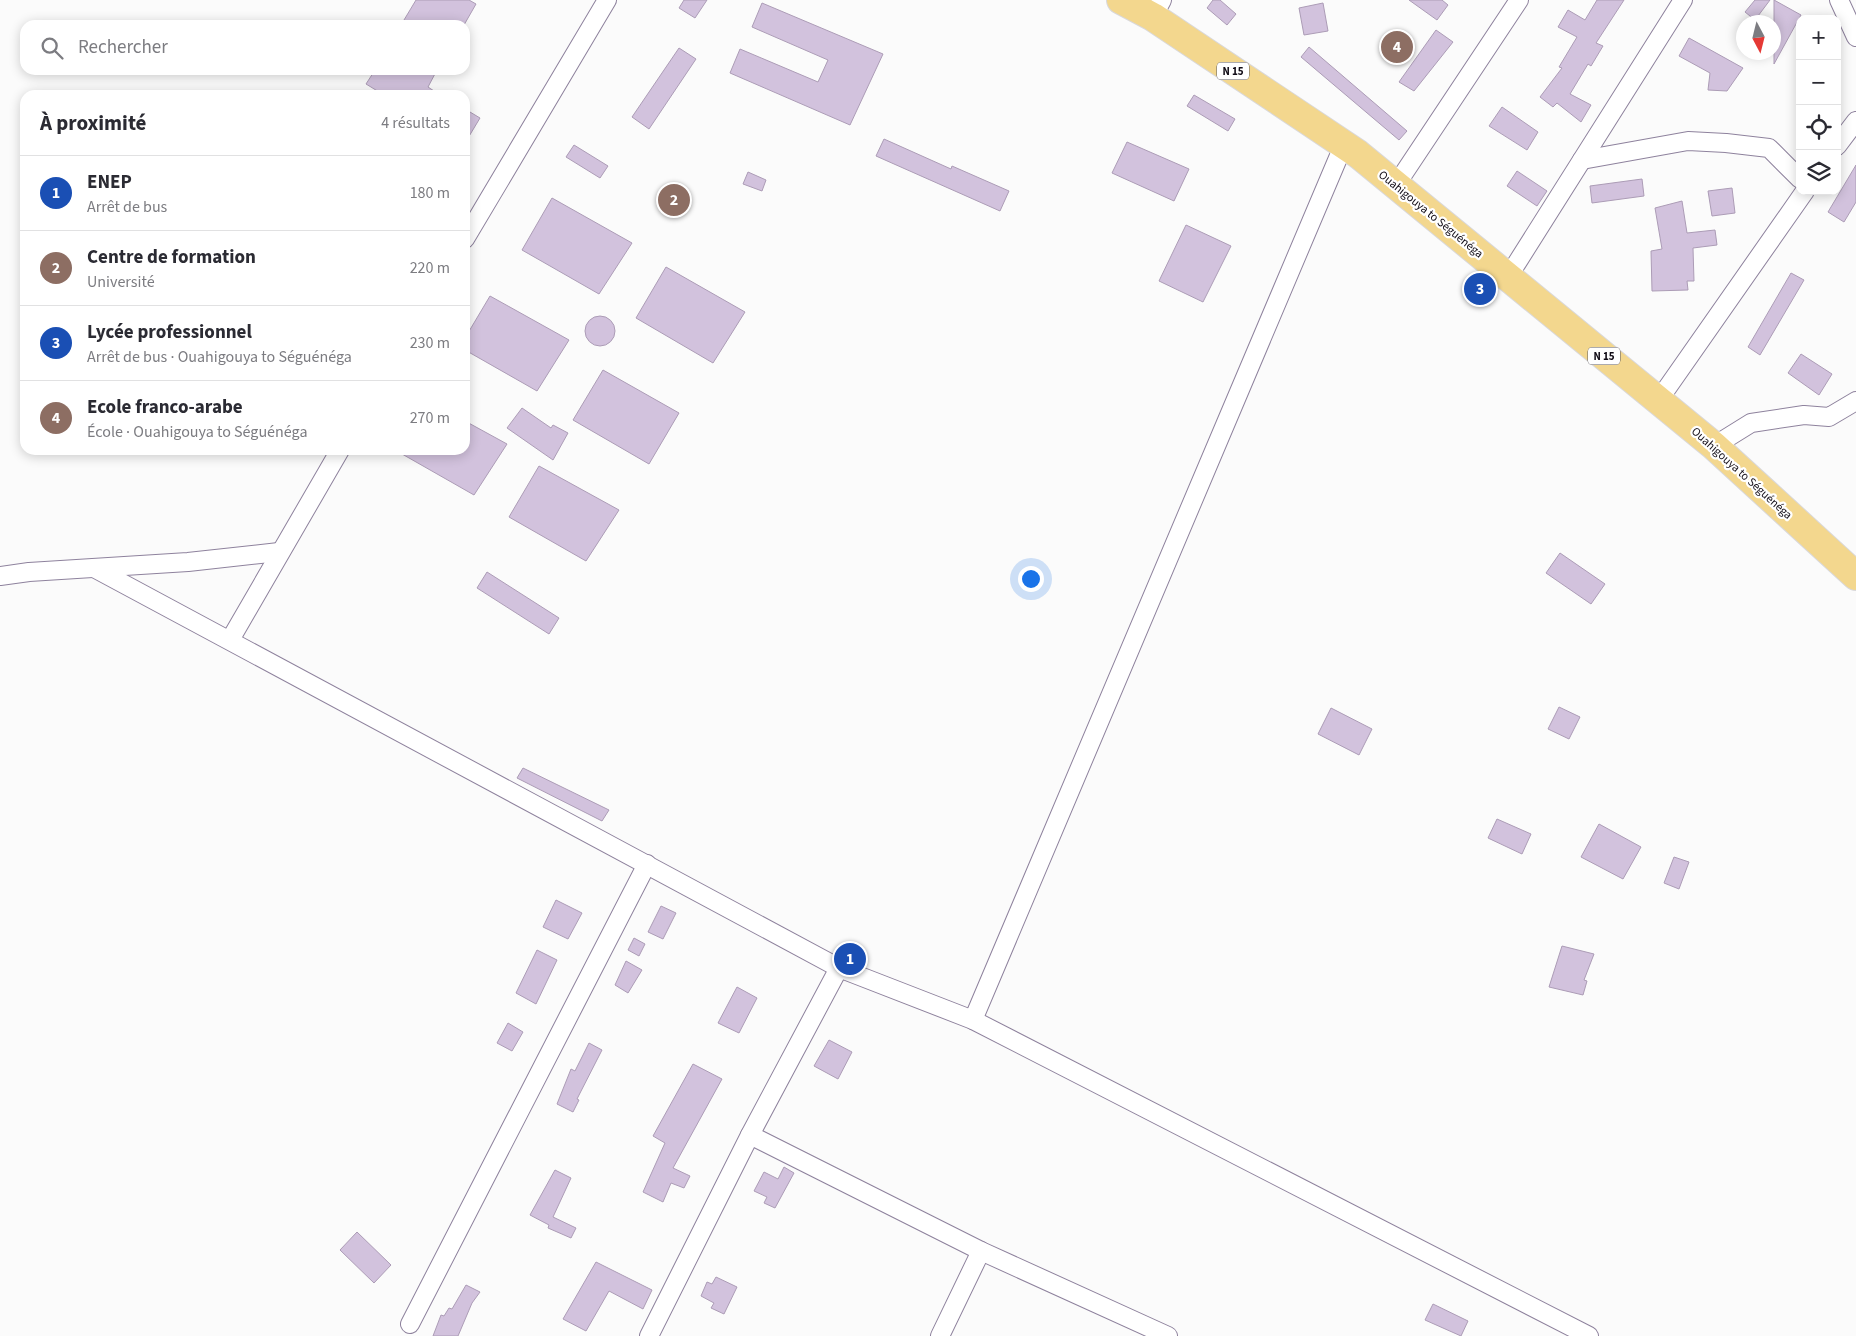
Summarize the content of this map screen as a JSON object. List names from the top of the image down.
{
  "streets": {
    "main road": ["N 15", "Ouahigouya to Séguénéga"]
  },
  "north": "bottom",
  "page": {
    "map_buttons": ["+", "−"],
    "search": "Rechercher",
    "pins": [
      "4",
      "2",
      "3",
      "1"
    ],
    "heading": ["À proximité", "4 résultats"],
    "list": [
      {
        "mark": "1",
        "name": "ENEP",
        "note": "Arrêt de bus",
        "value": "180 m"
      },
      {
        "mark": "2",
        "name": "Centre de formation",
        "note": "Université",
        "value": "220 m"
      },
      {
        "mark": "3",
        "name": "Lycée professionnel",
        "note": "Arrêt de bus · Ouahigouya to Séguénéga",
        "value": "230 m"
      },
      {
        "mark": "4",
        "name": "Ecole franco-arabe",
        "note": "École · Ouahigouya to Séguénéga",
        "value": "270 m"
      }
    ]
  }
}
